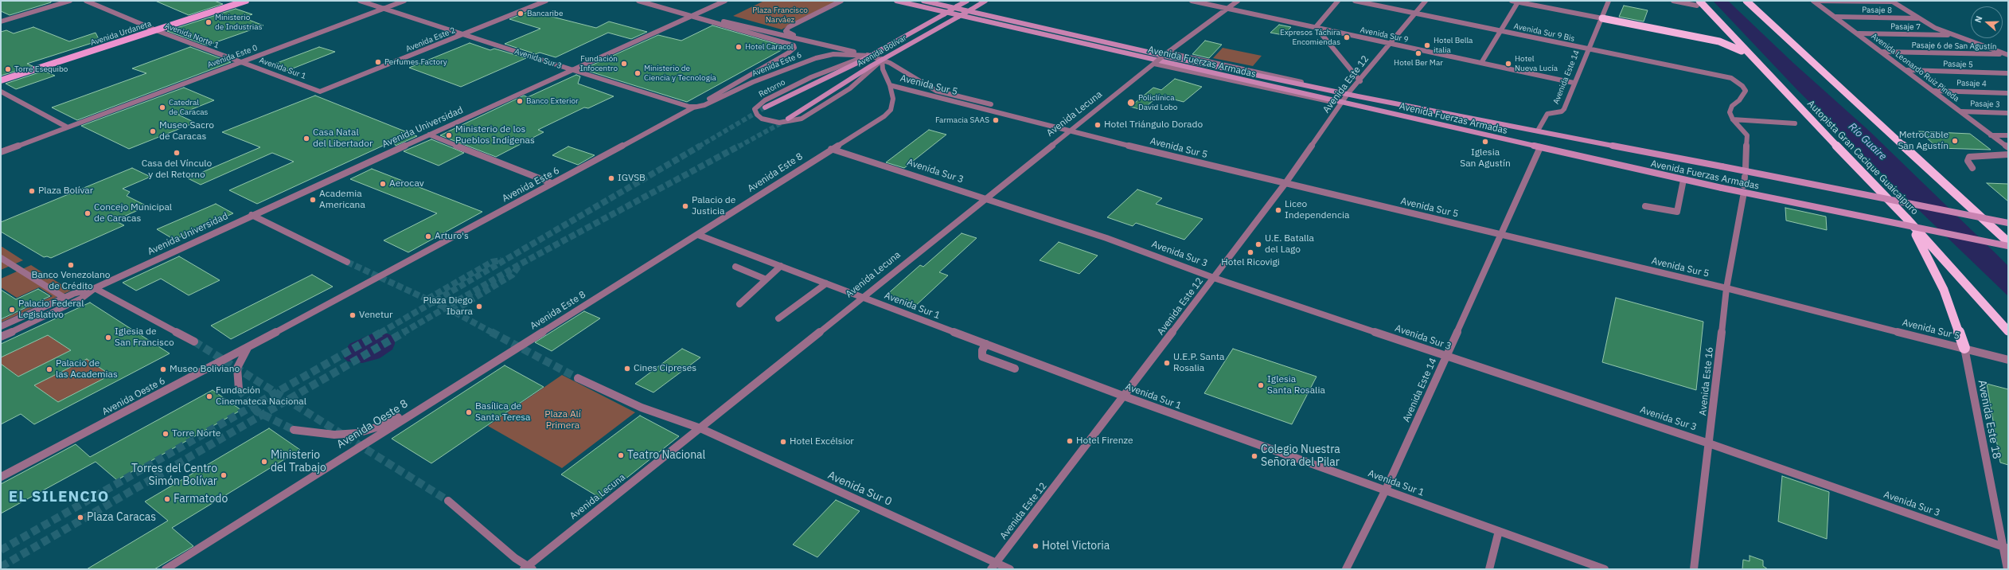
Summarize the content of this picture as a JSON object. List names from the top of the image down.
{
  "streets": {
    "highway": ["Autopista Gran Cacique Guaicaipuro"],
    "main road": ["Avenida Urdaneta", "Avenida Bolívar", "Avenida Fuerzas Armadas"],
    "street": [
      "Pasaje 8",
      "Pasaje 7",
      "Avenida Sur 9 Bis",
      "Avenida Sur 9",
      "Avenida Norte 1",
      "Avenida Este 2",
      "Pasaje 6 de San Agustín",
      "Avenida Este 0",
      "Avenida Sur 3",
      "Avenida Este 6",
      "Pasaje 5",
      "Avenida Leonardo Ruiz Pineda",
      "Avenida Sur 1",
      "Avenida Este 14",
      "Pasaje 4",
      "Avenida Este 12",
      "Avenida Sur 5",
      "Retorno",
      "Pasaje 3",
      "Avenida Lecuna",
      "Avenida Universidad",
      "Avenida Este 8",
      "Avenida Este 16",
      "Avenida Oeste 6",
      "Avenida Este 18",
      "Avenida Oeste 8",
      "Avenida Sur 0"
    ]
  },
  "crossings": [
    ["Pasaje 8", "Avenida Leonardo Ruiz Pineda"],
    ["Pasaje 7", "Avenida Leonardo Ruiz Pineda"],
    ["Avenida Sur 9 Bis", "Avenida Este 14"],
    ["Avenida Sur 9 Bis", "Avenida Este 12"],
    ["Avenida Urdaneta", "Avenida Norte 1"],
    ["Avenida Sur 9", "Avenida Este 14"],
    ["Avenida Sur 9", "Avenida Este 12"],
    ["Avenida Sur 9", "Avenida Lecuna"],
    ["Avenida Norte 1", "Avenida Este 0"],
    ["Avenida Norte 1", "Avenida Sur 1"],
    ["Avenida Este 2", "Avenida Sur 3"],
    ["Avenida Este 2", "Avenida Sur 1"],
    ["Pasaje 6 de San Agustín", "Avenida Leonardo Ruiz Pineda"],
    ["Avenida Bolívar", "Avenida Este 6"],
    ["Avenida Bolívar", "Retorno"],
    ["Avenida Bolívar", "Avenida Este 8"],
    ["Avenida Este 0", "Avenida Sur 3"],
    ["Avenida Este 0", "Avenida Sur 1"],
    ["Avenida Sur 3", "Avenida Este 6"],
    ["Avenida Sur 3", "Avenida Este 14"],
    ["Avenida Sur 3", "Avenida Este 12"],
    ["Avenida Sur 3", "Avenida Lecuna"],
    ["Avenida Sur 3", "Avenida Universidad"],
    ["Avenida Sur 3", "Avenida Este 8"],
    ["Avenida Sur 3", "Avenida Este 16"],
    ["Avenida Sur 3", "Avenida Este 18"],
    ["Avenida Fuerzas Armadas", "Avenida Este 14"],
    ["Avenida Fuerzas Armadas", "Avenida Este 12"],
    ["Avenida Este 6", "Retorno"],
    ["Avenida Este 6", "Avenida Oeste 6"],
    ["Pasaje 5", "Avenida Leonardo Ruiz Pineda"],
    ["Avenida Leonardo Ruiz Pineda", "Pasaje 4"],
    ["Avenida Leonardo Ruiz Pineda", "Pasaje 3"],
    ["Avenida Sur 1", "Avenida Este 14"],
    ["Avenida Sur 1", "Avenida Este 12"],
    ["Avenida Sur 1", "Avenida Lecuna"],
    ["Avenida Sur 1", "Avenida Este 8"],
    ["Avenida Este 14", "Avenida Sur 5"],
    ["Avenida Este 12", "Avenida Sur 5"],
    ["Avenida Este 12", "Avenida Sur 0"],
    ["Avenida Sur 5", "Avenida Lecuna"],
    ["Avenida Sur 5", "Avenida Este 8"],
    ["Avenida Sur 5", "Avenida Este 16"],
    ["Avenida Sur 5", "Avenida Este 18"],
    ["Retorno", "Avenida Este 8"],
    ["Avenida Lecuna", "Avenida Sur 0"],
    ["Avenida Este 8", "Avenida Oeste 8"]
  ],
  "districts": ["EL SILENCIO"],
  "water": ["Río Guaire"],
  "parks": ["Plaza Francisco Narváez", "Plaza Alí Primera"],
  "places": [
    "Bancaribe",
    "Ministerio de Industrias",
    "Expresos Táchira Encomiendas",
    "Hotel Bella italia",
    "Hotel Caracol",
    "Hotel Ber Mar",
    "Perfumes Factory",
    "Fundación Infocentro",
    "Hotel Nueva Lucía",
    "Torre Esequibo",
    "Ministerio de Ciencia y Tecnología",
    "Banco Exterior",
    "Policlínica David Lobo",
    "Catedral de Caracas",
    "Farmacia SAAS",
    "Hotel Triángulo Dorado",
    "Museo Sacro de Caracas",
    "Ministerio de los Pueblos Indígenas",
    "Casa Natal del Libertador",
    "MetroCable San Agustín",
    "Iglesia San Agustín",
    "Casa del Vínculo y del Retorno",
    "IGVSB",
    "Aerocav",
    "Plaza Bolívar",
    "Academia Americana",
    "Palacio de Justicia",
    "Liceo Independencia",
    "Concejo Municipal de Caracas",
    "Arturo's",
    "U.E. Batalla del Lago",
    "Hotel Ricovigi",
    "Banco Venezolano de Crédito",
    "Plaza Diego Ibarra",
    "Palacio Federal Legislativo",
    "Venetur",
    "Iglesia de San Francisco",
    "U.E.P. Santa Rosalia",
    "Cines Cipreses",
    "Palacio de las Academias",
    "Museo Boliviano",
    "Iglesia Santa Rosalia",
    "Fundación Cinemateca Nacional",
    "Basílica de Santa Teresa",
    "Torre Norte",
    "Hotel Firenze",
    "Hotel Excélsior",
    "Teatro Nacional",
    "Colegio Nuestra Señora del Pilar",
    "Ministerio del Trabajo",
    "Torres del Centro Simón Bolívar",
    "Farmatodo",
    "Plaza Caracas",
    "Hotel Victoria"
  ],
  "north": "left"
}
